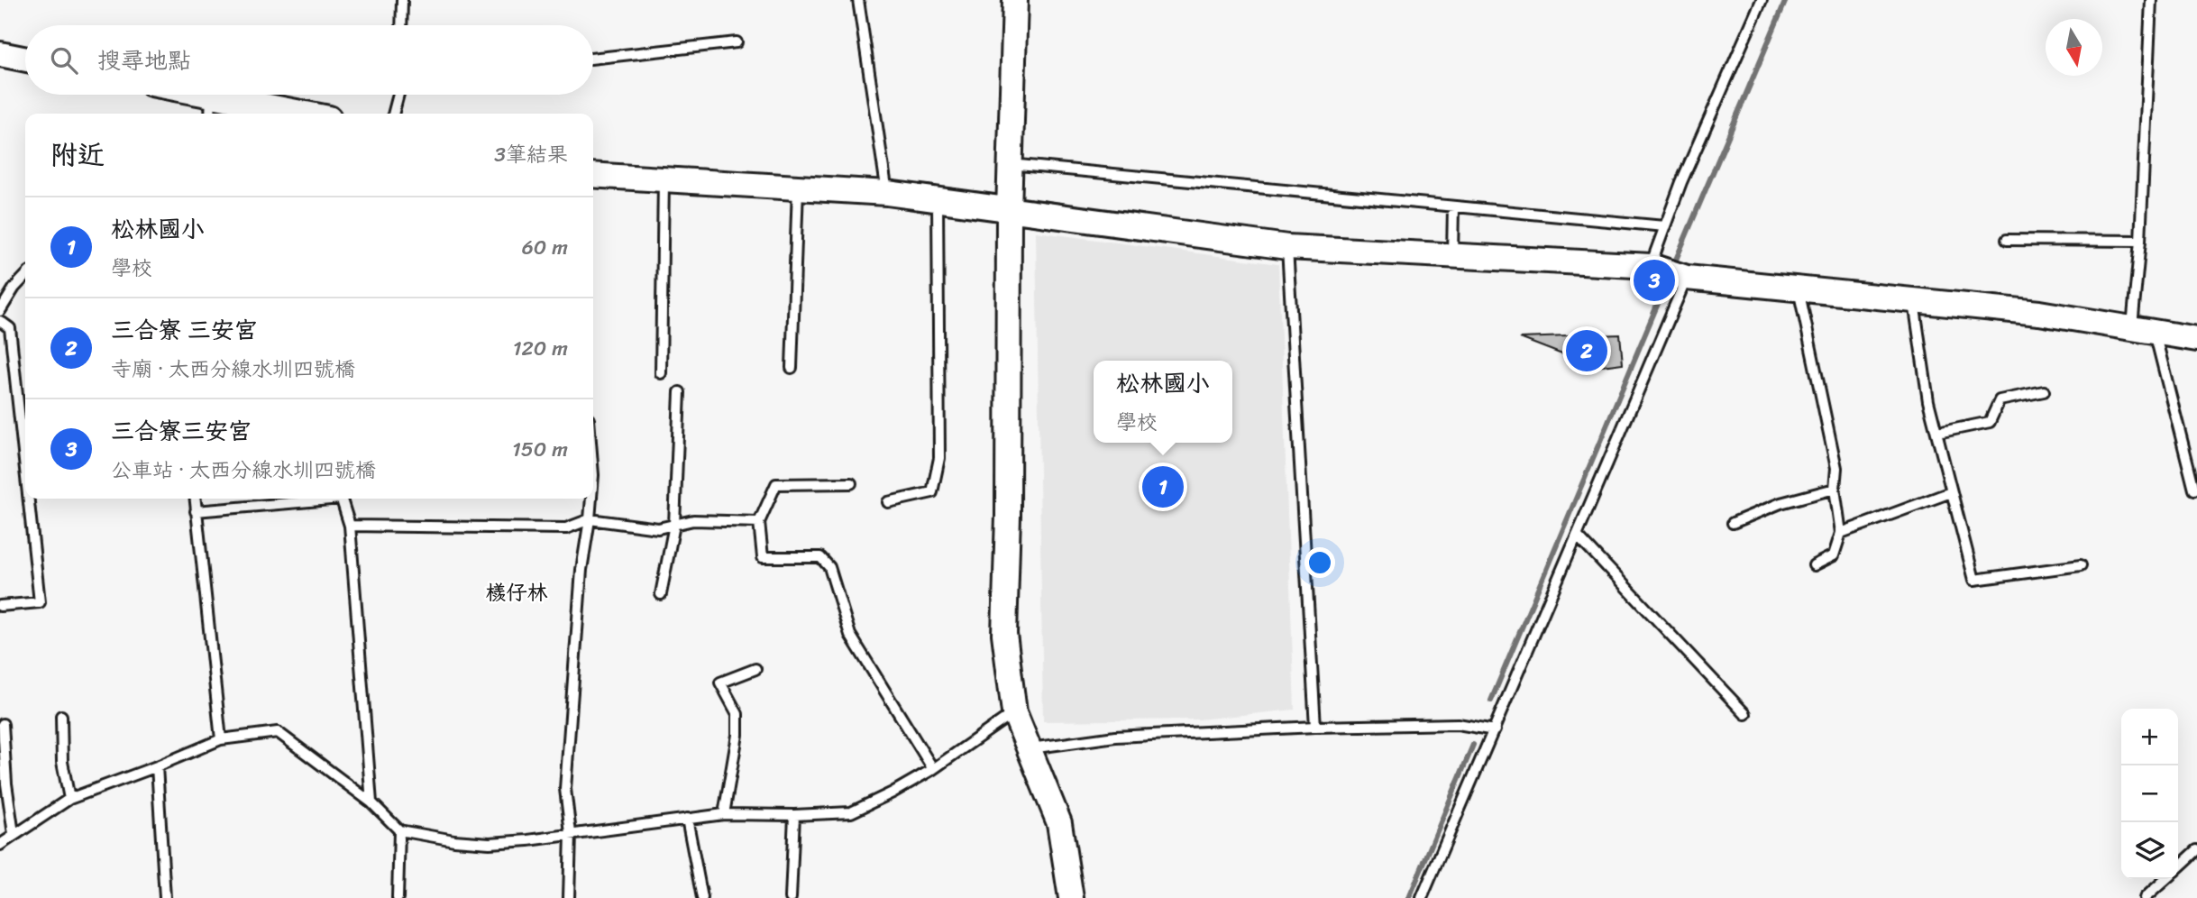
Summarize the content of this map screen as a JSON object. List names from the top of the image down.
{
  "districts": ["檨仔林"],
  "north": "bottom",
  "page": {
    "search": "搜尋地點",
    "heading": ["附近", "3筆結果"],
    "list": [
      {
        "mark": "1",
        "name": "松林國小",
        "note": "學校",
        "value": "60 m"
      },
      {
        "mark": "2",
        "name": "三合寮 三安宮",
        "note": "寺廟 · 太西分線水圳四號橋",
        "value": "120 m"
      },
      {
        "mark": "3",
        "name": "三合寮三安宮",
        "note": "公車站 · 太西分線水圳四號橋",
        "value": "150 m"
      }
    ],
    "pins": ["3", "2", "1"],
    "popup": ["松林國小", "學校"],
    "map_buttons": ["+", "−"]
  }
}
